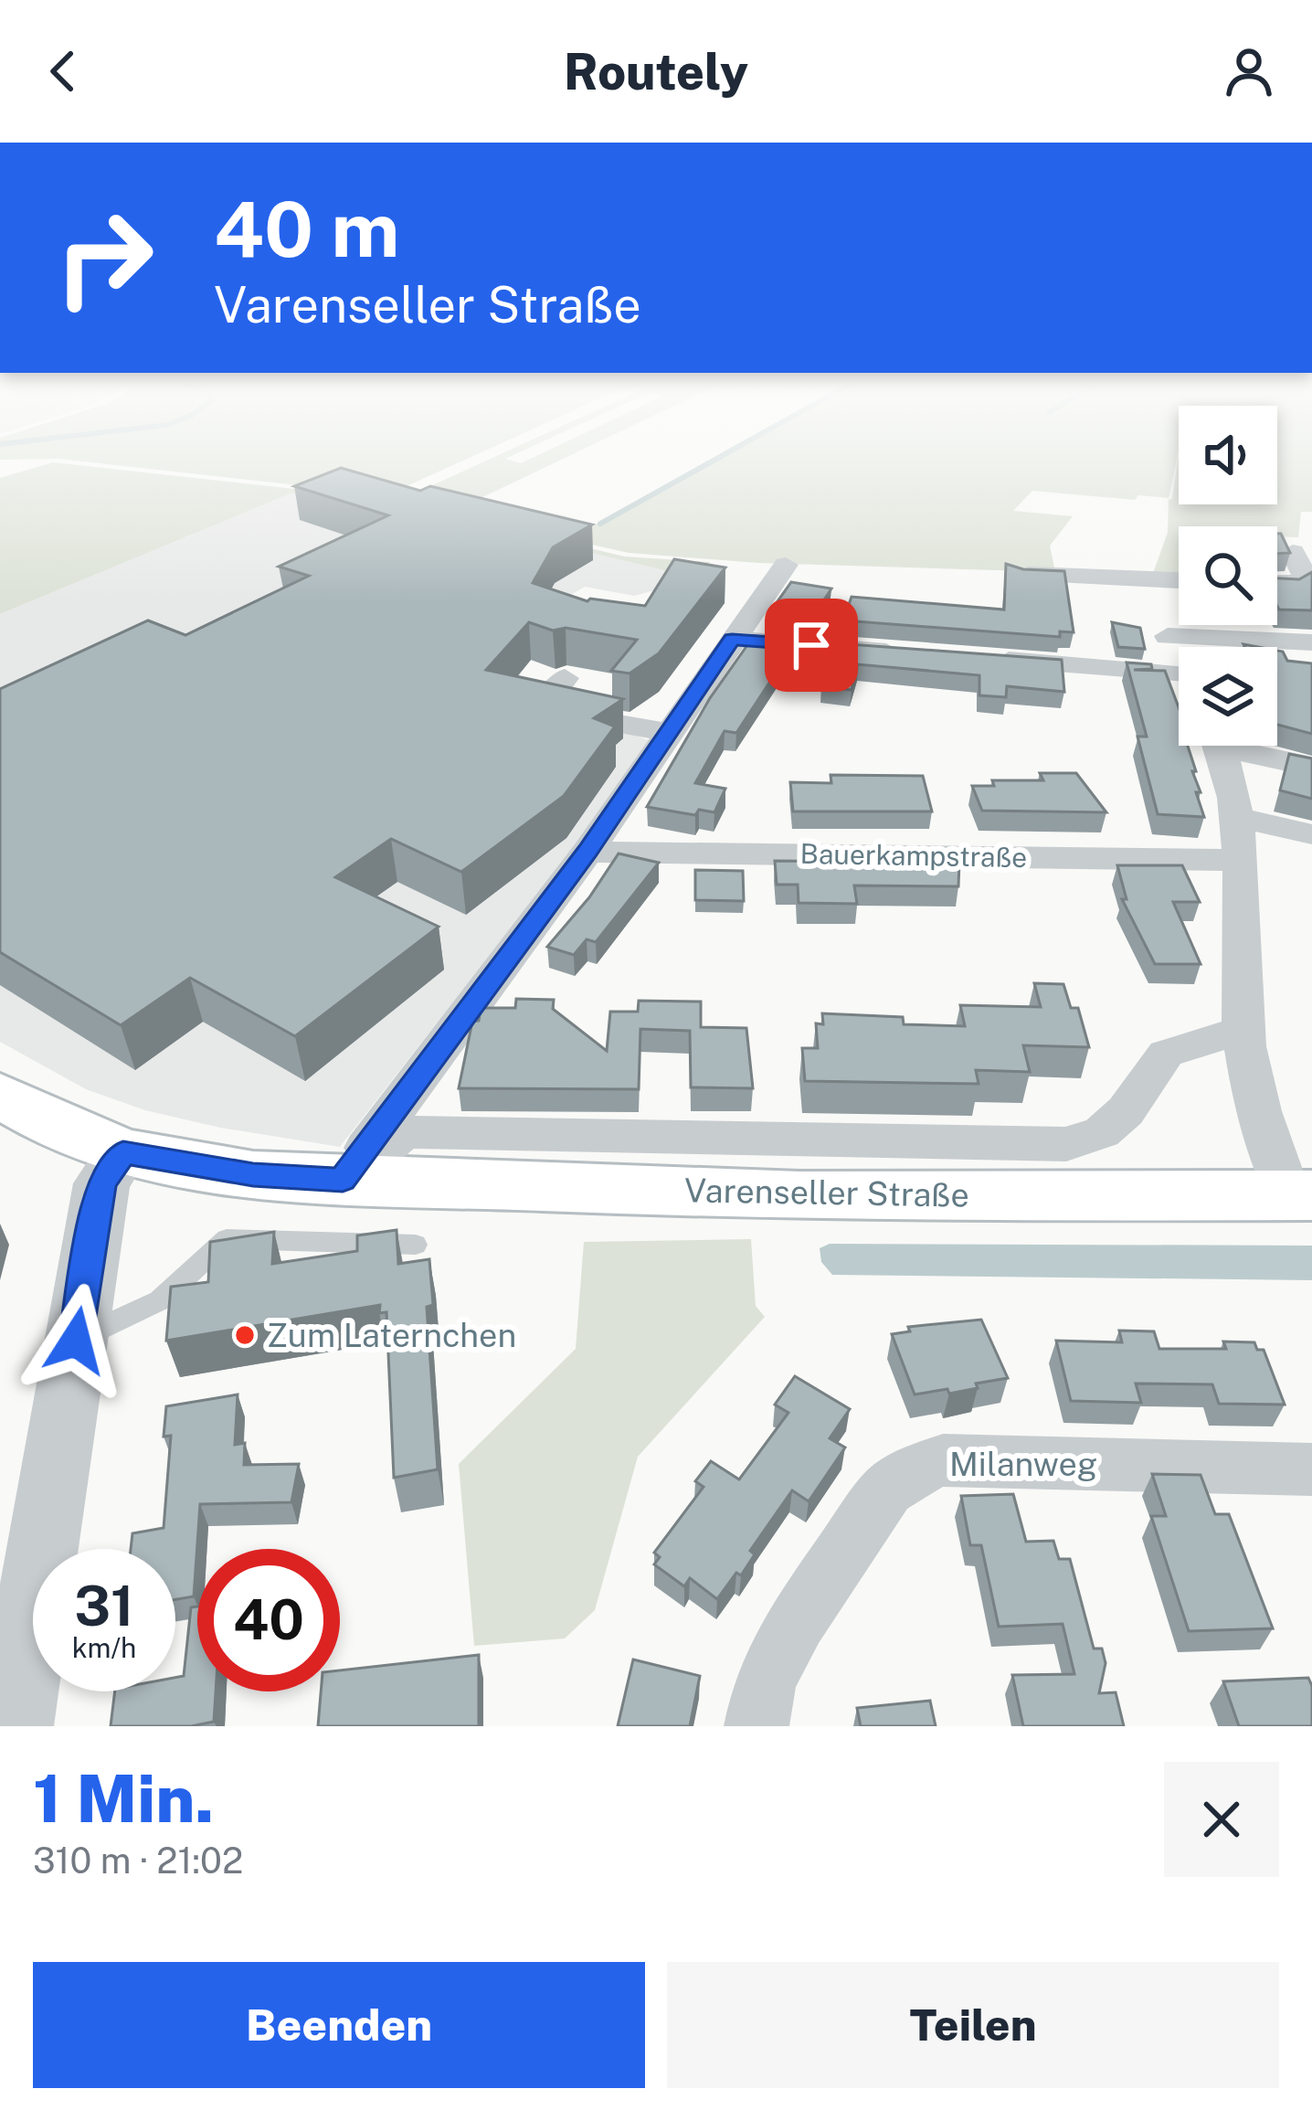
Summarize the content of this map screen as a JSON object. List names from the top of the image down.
{
  "streets": {
    "main road": ["Varenseller Straße"],
    "street": ["Bauerkampstraße", "Milanweg"]
  },
  "places": ["Zum Laternchen"],
  "page": {
    "header": "Routely",
    "turn": ["40 m", "Varenseller Straße"],
    "speed": "31 km/h",
    "limit": "40",
    "heading": ["1 Min.", "310 m · 21:02"],
    "buttons": ["Beenden", "Teilen"]
  }
}
